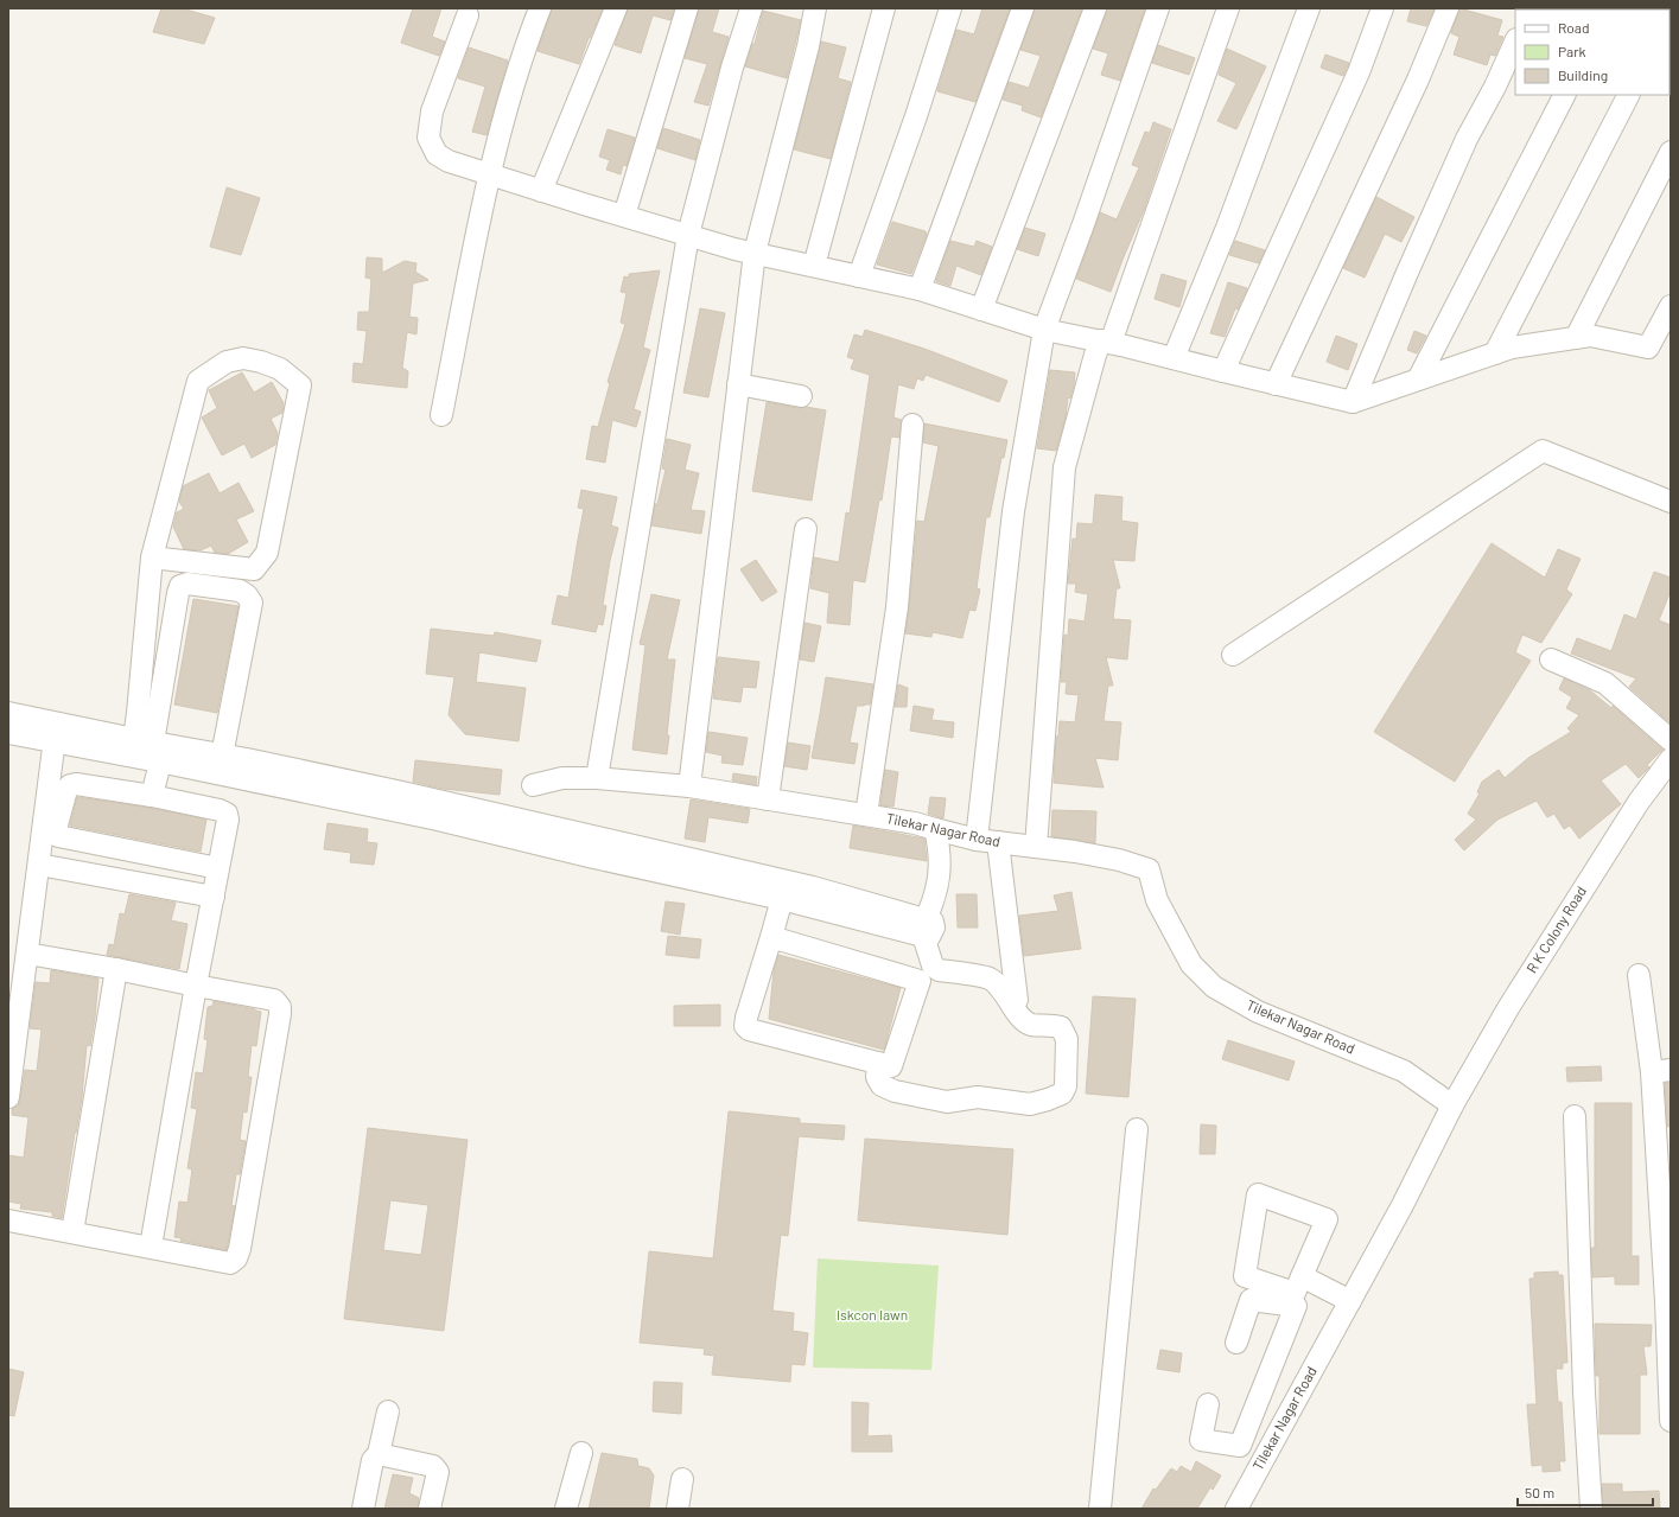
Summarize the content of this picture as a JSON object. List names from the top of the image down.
{
  "streets": {
    "street": ["Tilekar Nagar Road", "R K Colony Road"]
  },
  "crossings": [
    ["Tilekar Nagar Road", "R K Colony Road"]
  ],
  "parks": ["Iskcon lawn"],
  "legend": ["Road", "Park", "Building"],
  "scale_bar": "50 m"
}
